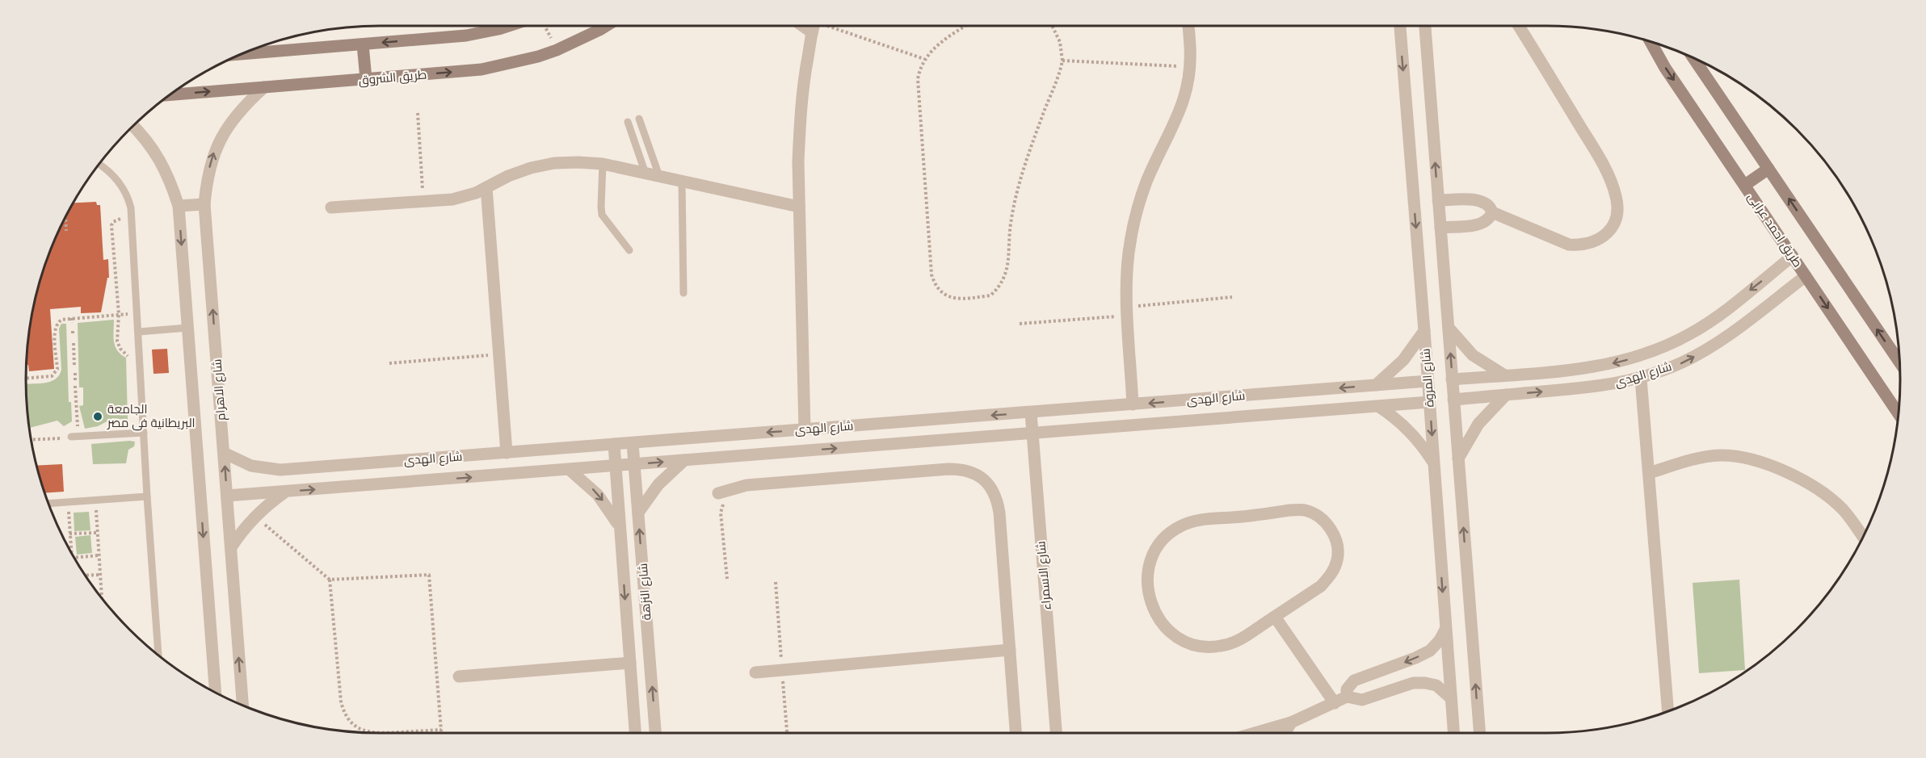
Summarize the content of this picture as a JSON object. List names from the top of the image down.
{
  "streets": {
    "street": [
      "طريق الشروق",
      "طريق احمد عرابى",
      "شارع الهدى",
      "شارع المروة",
      "شارع الاهرام",
      "شارع الاسمراء",
      "شارع النزهة"
    ]
  },
  "crossings": [
    ["طريق الشروق", "شارع الاهرام"],
    ["طريق احمد عرابى", "شارع الهدى"],
    ["شارع الهدى", "شارع المروة"],
    ["شارع الهدى", "شارع الاهرام"],
    ["شارع الهدى", "شارع الاسمراء"],
    ["شارع الهدى", "شارع النزهة"]
  ],
  "places": ["الجامعة البريطانية فى مصر"]
}
